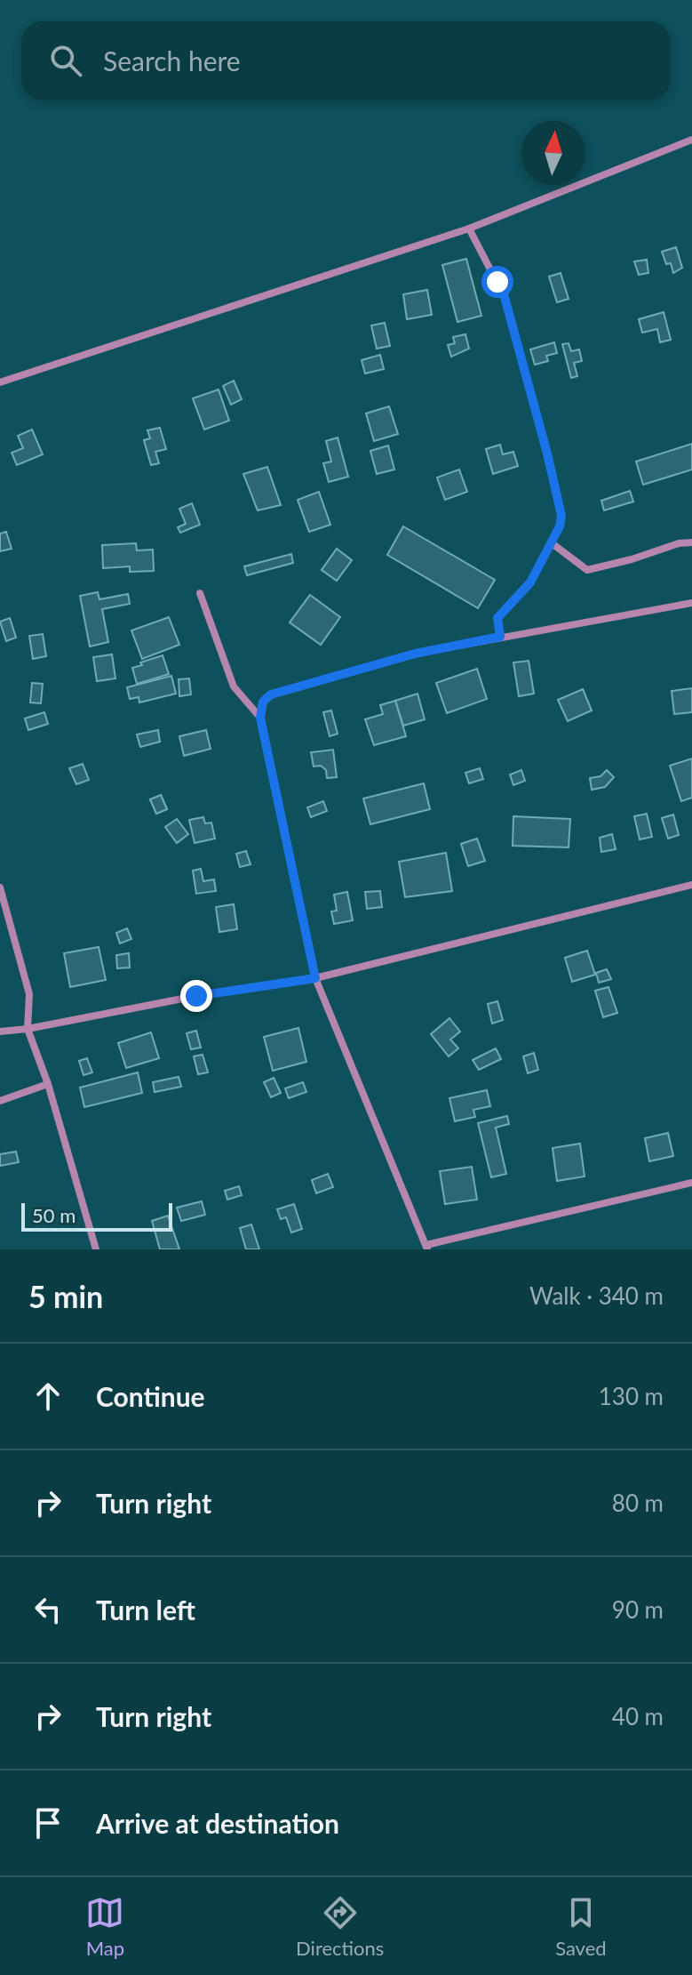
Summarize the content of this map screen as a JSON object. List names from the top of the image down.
{
  "scale_bar": "50 m",
  "north": "top",
  "page": {
    "search": "Search here",
    "scale": "50 m",
    "heading": ["5 min", "Walk · 340 m"],
    "list": [
      ["Continue", "130 m"],
      ["Turn right", "80 m"],
      ["Turn left", "90 m"],
      ["Turn right", "40 m"],
      "Arrive at destination"
    ],
    "nav": ["Map", "Directions", "Saved"]
  }
}
